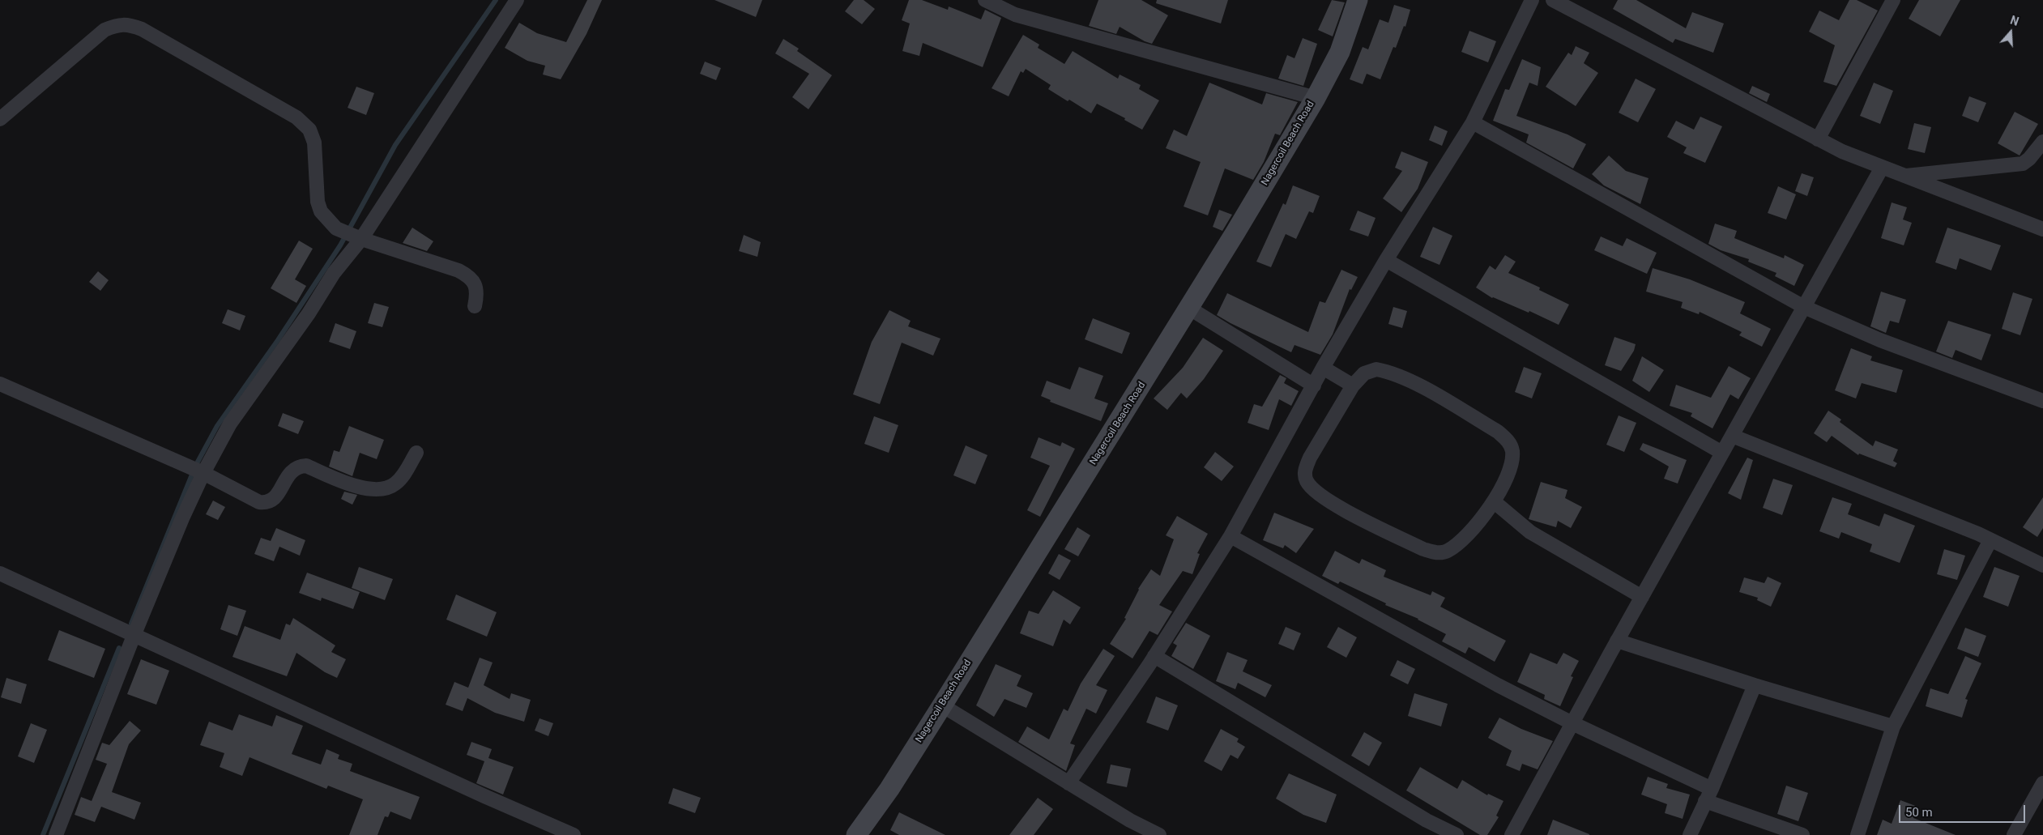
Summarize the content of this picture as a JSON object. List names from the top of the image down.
{
  "streets": {
    "main road": ["Nagercoil Beach Road"]
  },
  "scale_bar": "50 m",
  "north": "top"
}
